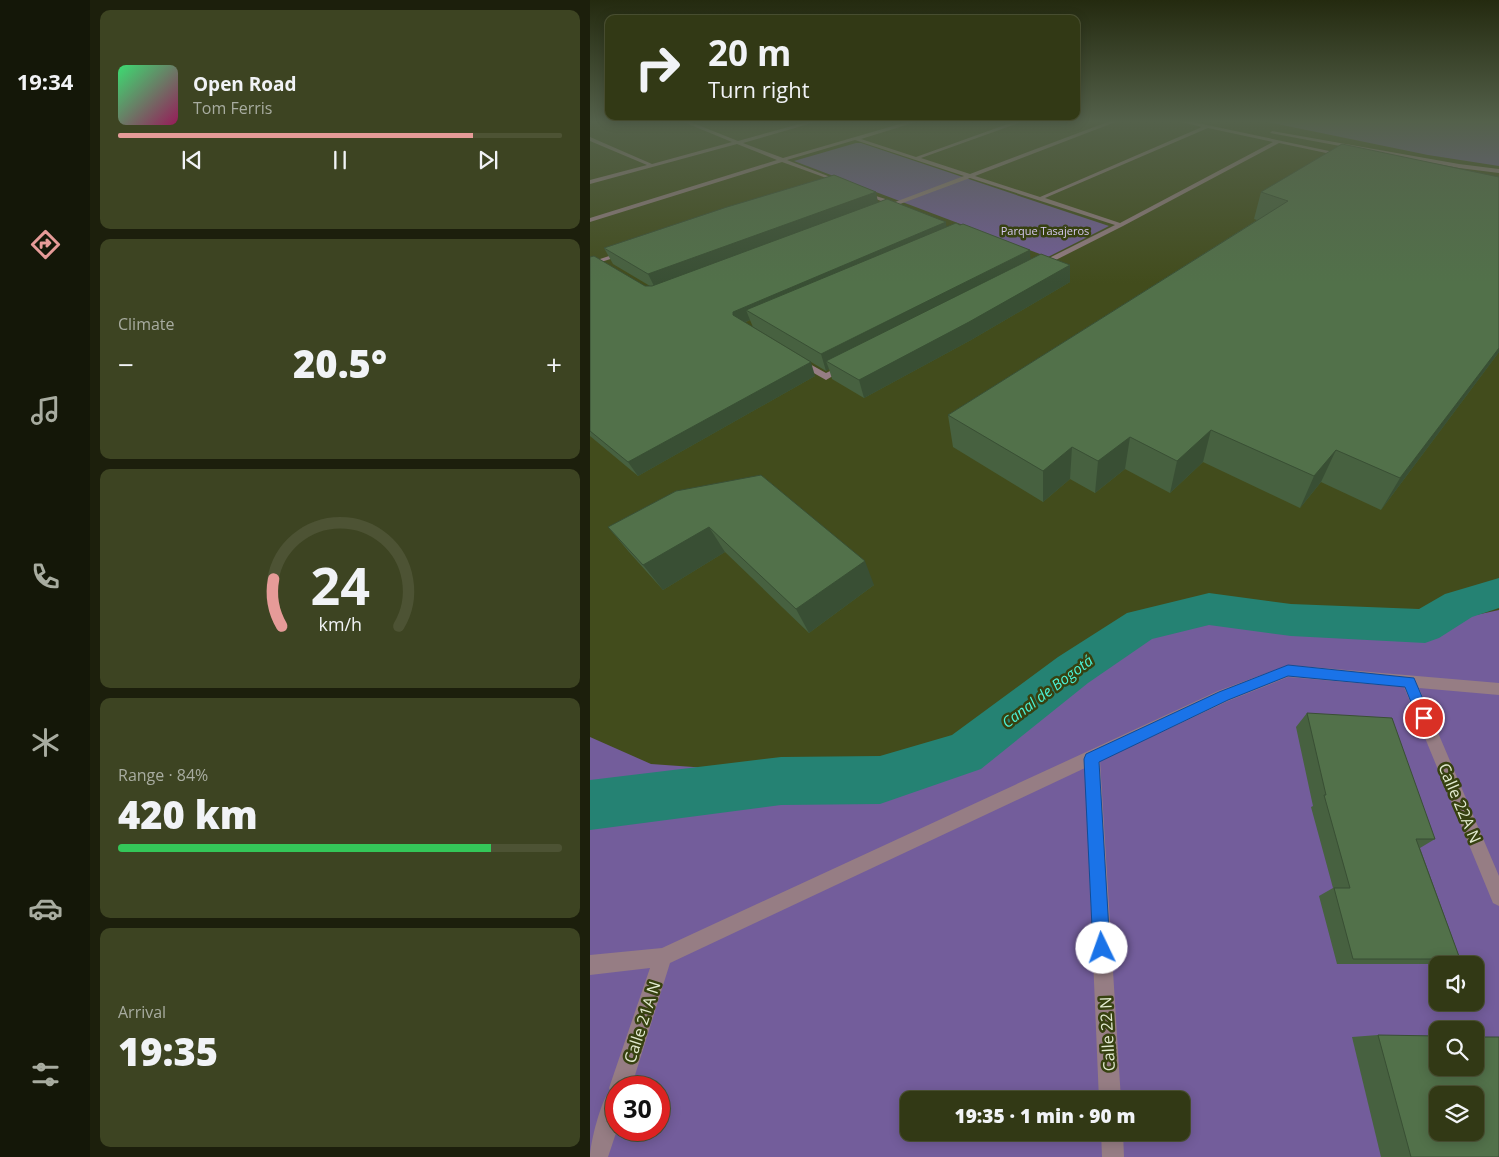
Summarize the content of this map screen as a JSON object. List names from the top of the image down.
{
  "streets": {
    "street": ["Calle 22A N", "Calle 21A N", "Calle 22 N"]
  },
  "water": ["Canal de Bogotá"],
  "parks": ["Parque Tasajeros"],
  "page": {
    "tabs": "19:34",
    "turn": ["20 m", "Turn right"],
    "song": ["Open Road", "Tom Ferris"],
    "tile": [
      "Climate",
      ["Range · 84%", "420 km"],
      ["Arrival", "19:35"]
    ],
    "heat": ["−", "20.5°", "+"],
    "limit": "30",
    "trip": "19:35 · 1 min · 90 m",
    "gauge": ["24", "km/h"]
  }
}
